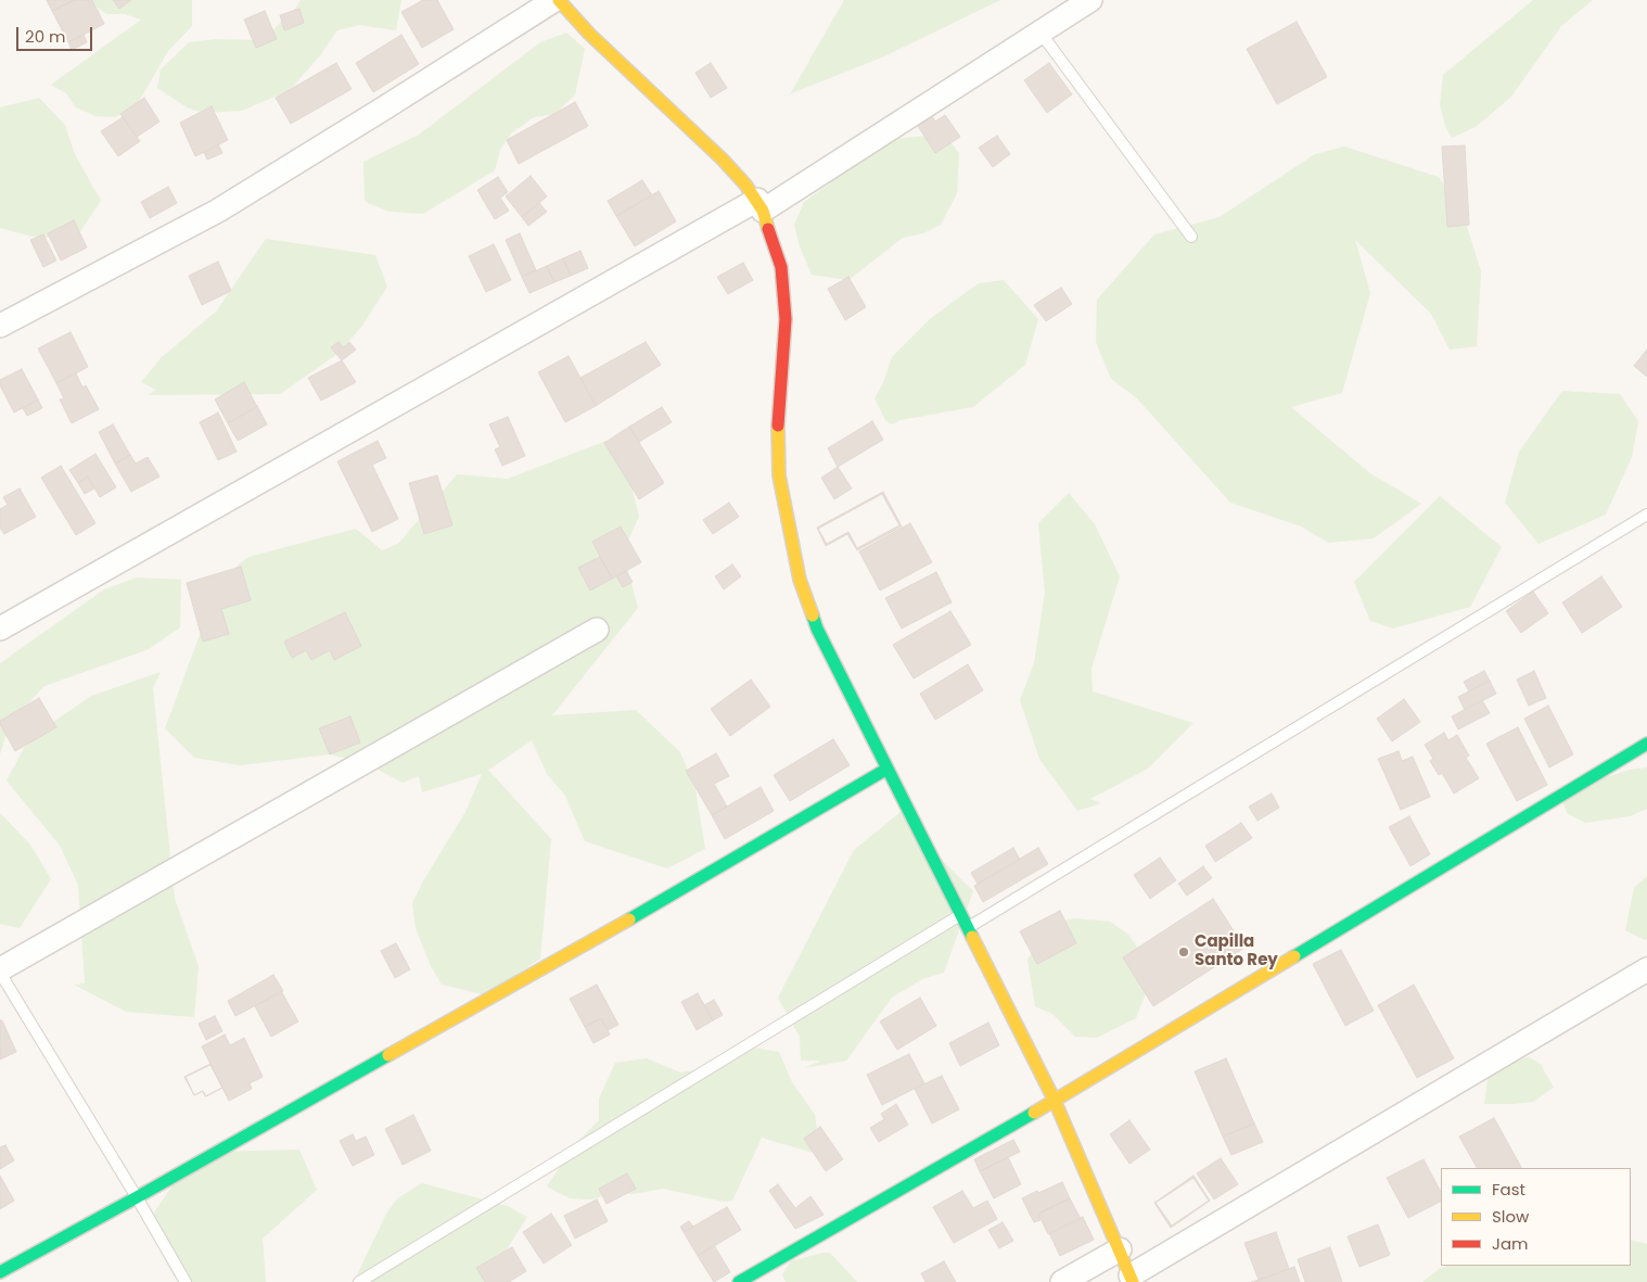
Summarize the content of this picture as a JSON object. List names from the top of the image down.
{
  "places": ["Capilla Santo Rey"],
  "legend": ["Fast", "Slow", "Jam"],
  "scale_bar": "20 m"
}
